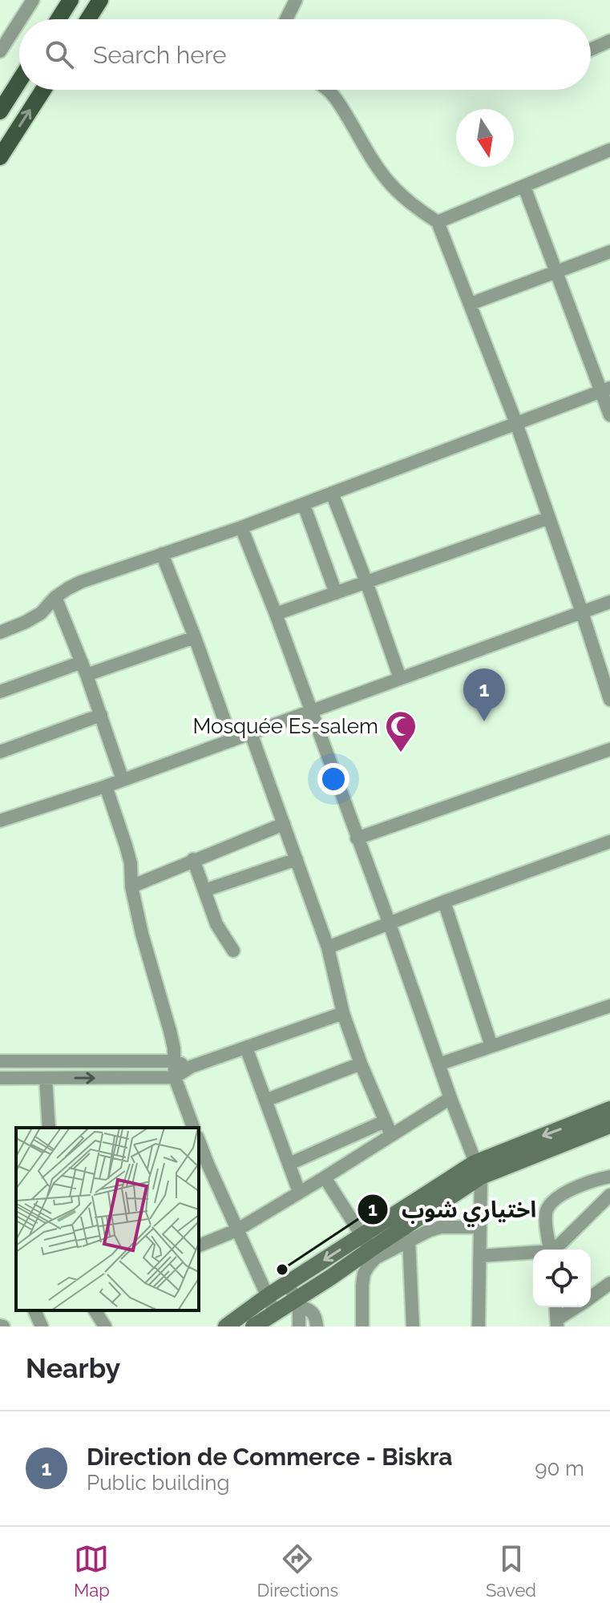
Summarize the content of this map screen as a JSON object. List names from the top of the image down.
{
  "places": {
    "mosque": ["Mosquée Es-salem"],
    "other": ["اختياري شوب"]
  },
  "north": "bottom",
  "page": {
    "search": "Search here",
    "pins": "1",
    "heading": "Nearby",
    "list": [
      {
        "mark": "1",
        "name": "Direction de Commerce - Biskra",
        "note": "Public building",
        "value": "90 m"
      }
    ],
    "nav": ["Map", "Directions", "Saved"]
  }
}
